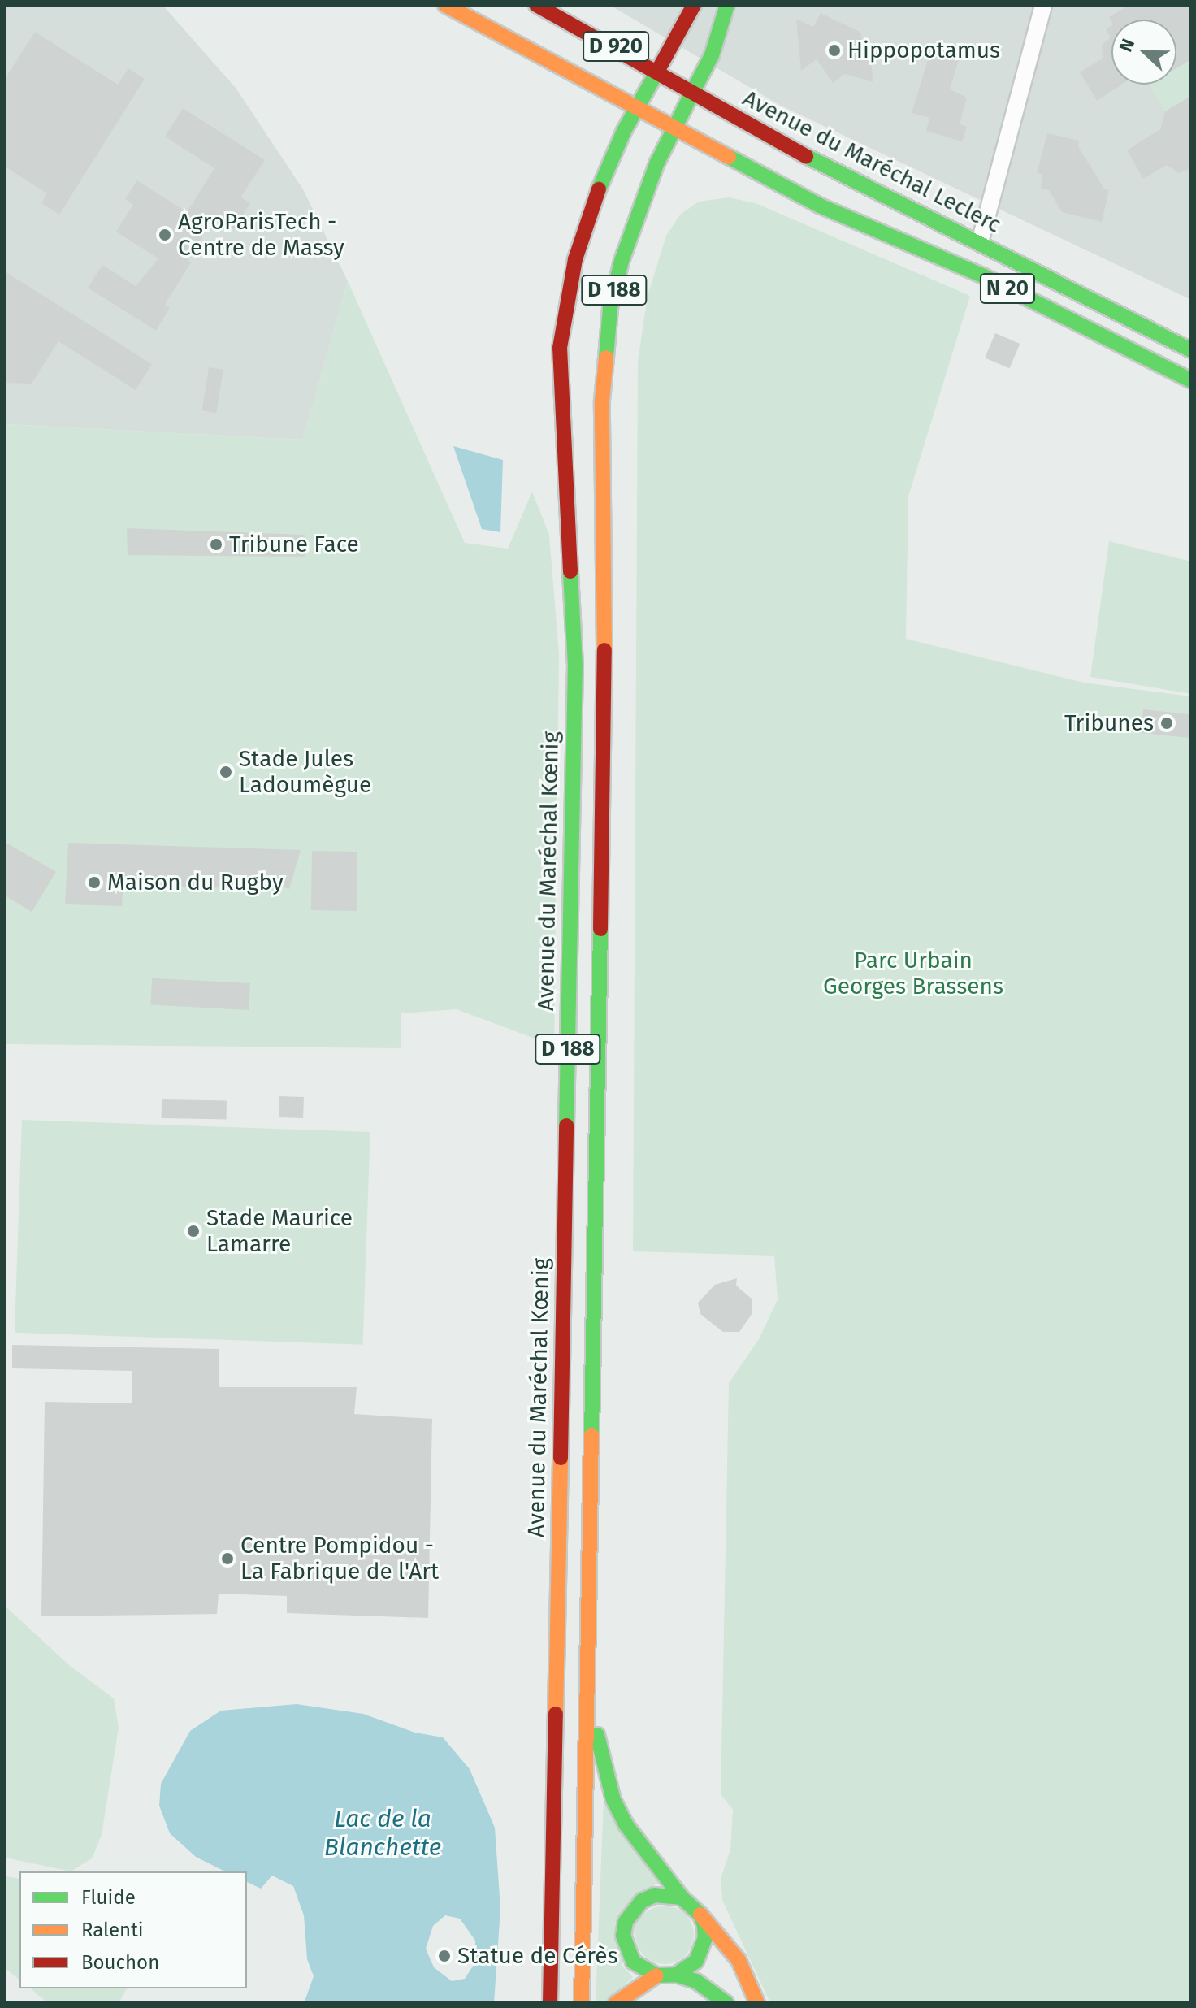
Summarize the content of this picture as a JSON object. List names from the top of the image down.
{
  "streets": {
    "main road": [
      "D 920",
      "Avenue du Maréchal Leclerc",
      "N 20",
      "D 188",
      "Avenue du Maréchal Kœnig"
    ]
  },
  "crossings": [
    ["D 920", "N 20"],
    ["D 920", "Avenue du Maréchal Kœnig"],
    ["Avenue du Maréchal Leclerc", "D 188"],
    ["Avenue du Maréchal Leclerc", "Avenue du Maréchal Kœnig"],
    ["N 20", "D 188"],
    ["N 20", "Avenue du Maréchal Kœnig"]
  ],
  "water": ["Lac de la Blanchette"],
  "parks": ["Parc Urbain Georges Brassens"],
  "places": [
    "Hippopotamus",
    "AgroParisTech - Centre de Massy",
    "Tribune Face",
    "Tribunes",
    "Stade Jules Ladoumègue",
    "Maison du Rugby",
    "Stade Maurice Lamarre",
    "Centre Pompidou - La Fabrique de l'Art",
    "Statue de Cérès"
  ],
  "legend": ["Fluide", "Ralenti", "Bouchon"],
  "north": "left"
}
